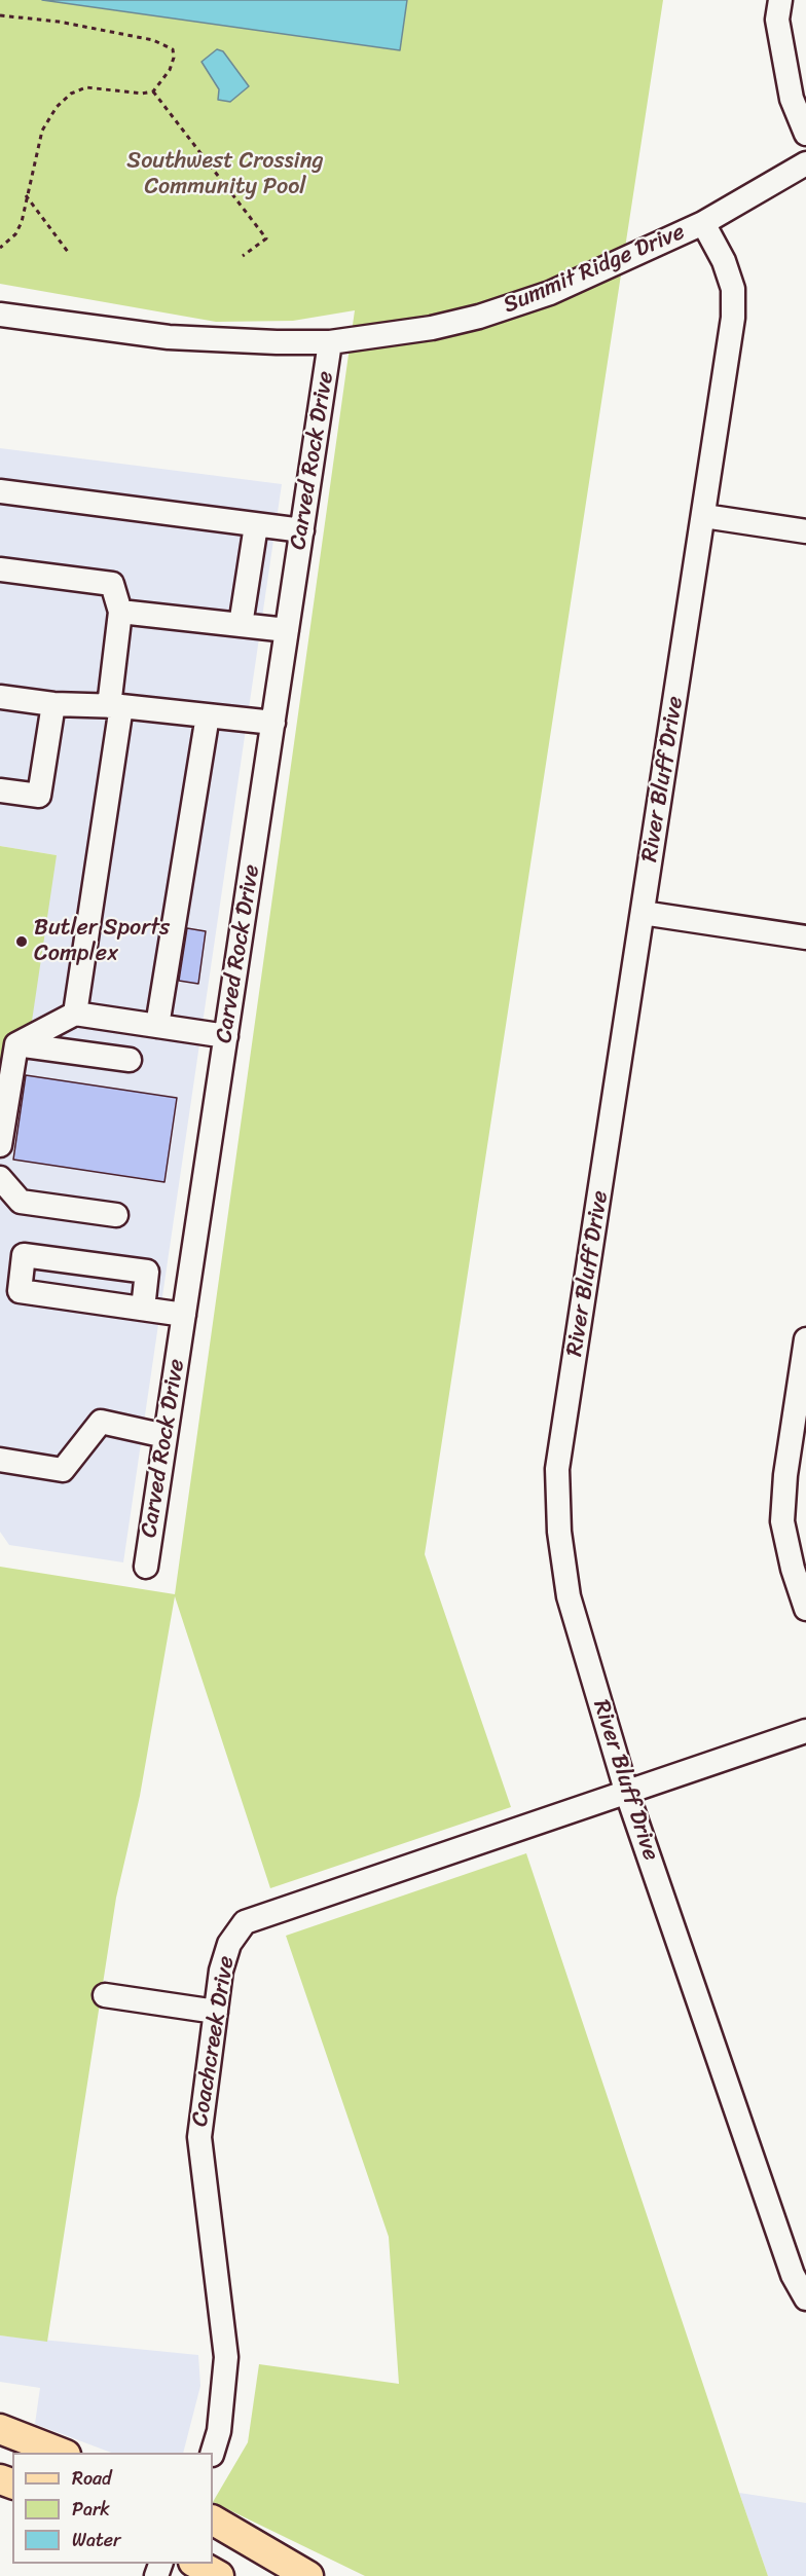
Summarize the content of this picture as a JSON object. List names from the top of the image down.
{
  "streets": {
    "street": [
      "Summit Ridge Drive",
      "Carved Rock Drive",
      "River Bluff Drive",
      "Coachcreek Drive"
    ]
  },
  "crossings": [
    ["Summit Ridge Drive", "Carved Rock Drive"],
    ["Summit Ridge Drive", "River Bluff Drive"],
    ["River Bluff Drive", "Coachcreek Drive"]
  ],
  "parks": ["Southwest Crossing Community Pool"],
  "places": ["Butler Sports Complex"],
  "legend": ["Road", "Park", "Water"]
}
